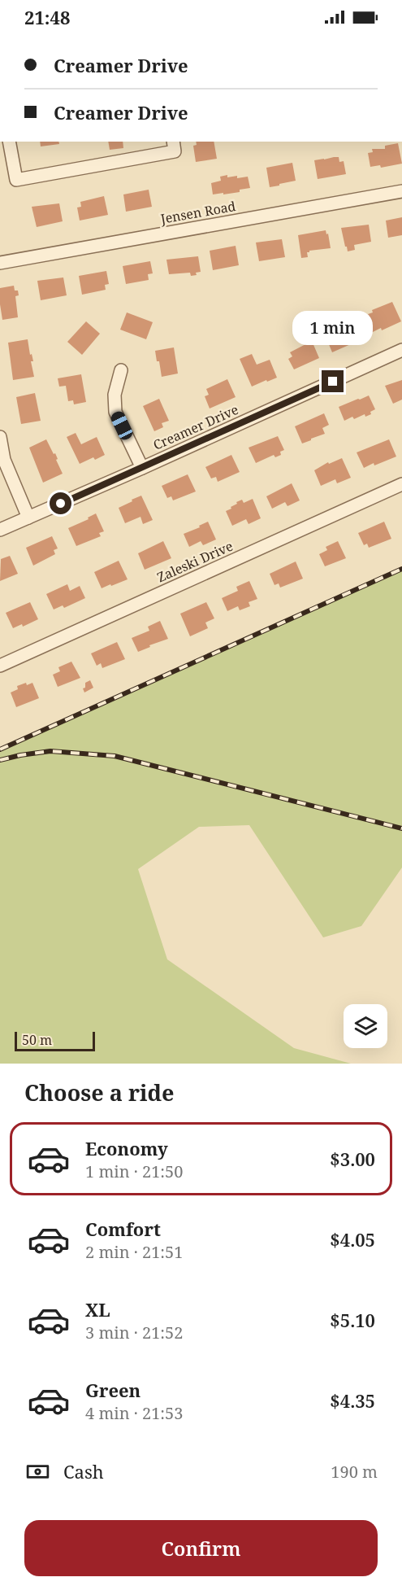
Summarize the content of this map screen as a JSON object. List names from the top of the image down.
{
  "streets": {
    "street": ["Jensen Road", "Creamer Drive", "Zaleski Drive"]
  },
  "scale_bar": "50 m",
  "page": {
    "status": "21:48",
    "banner": ["Creamer Drive", "Creamer Drive"],
    "bubble": "1 min",
    "scale": "50 m",
    "heading": "Choose a ride",
    "list": [
      {
        "name": "Economy",
        "note": "1 min · 21:50",
        "value": "$3.00"
      },
      {
        "name": "Comfort",
        "note": "2 min · 21:51",
        "value": "$4.05"
      },
      {
        "name": "XL",
        "note": "3 min · 21:52",
        "value": "$5.10"
      },
      {
        "name": "Green",
        "note": "4 min · 21:53",
        "value": "$4.35"
      }
    ],
    "pay": ["Cash", "190 m"],
    "buttons": "Confirm"
  }
}
